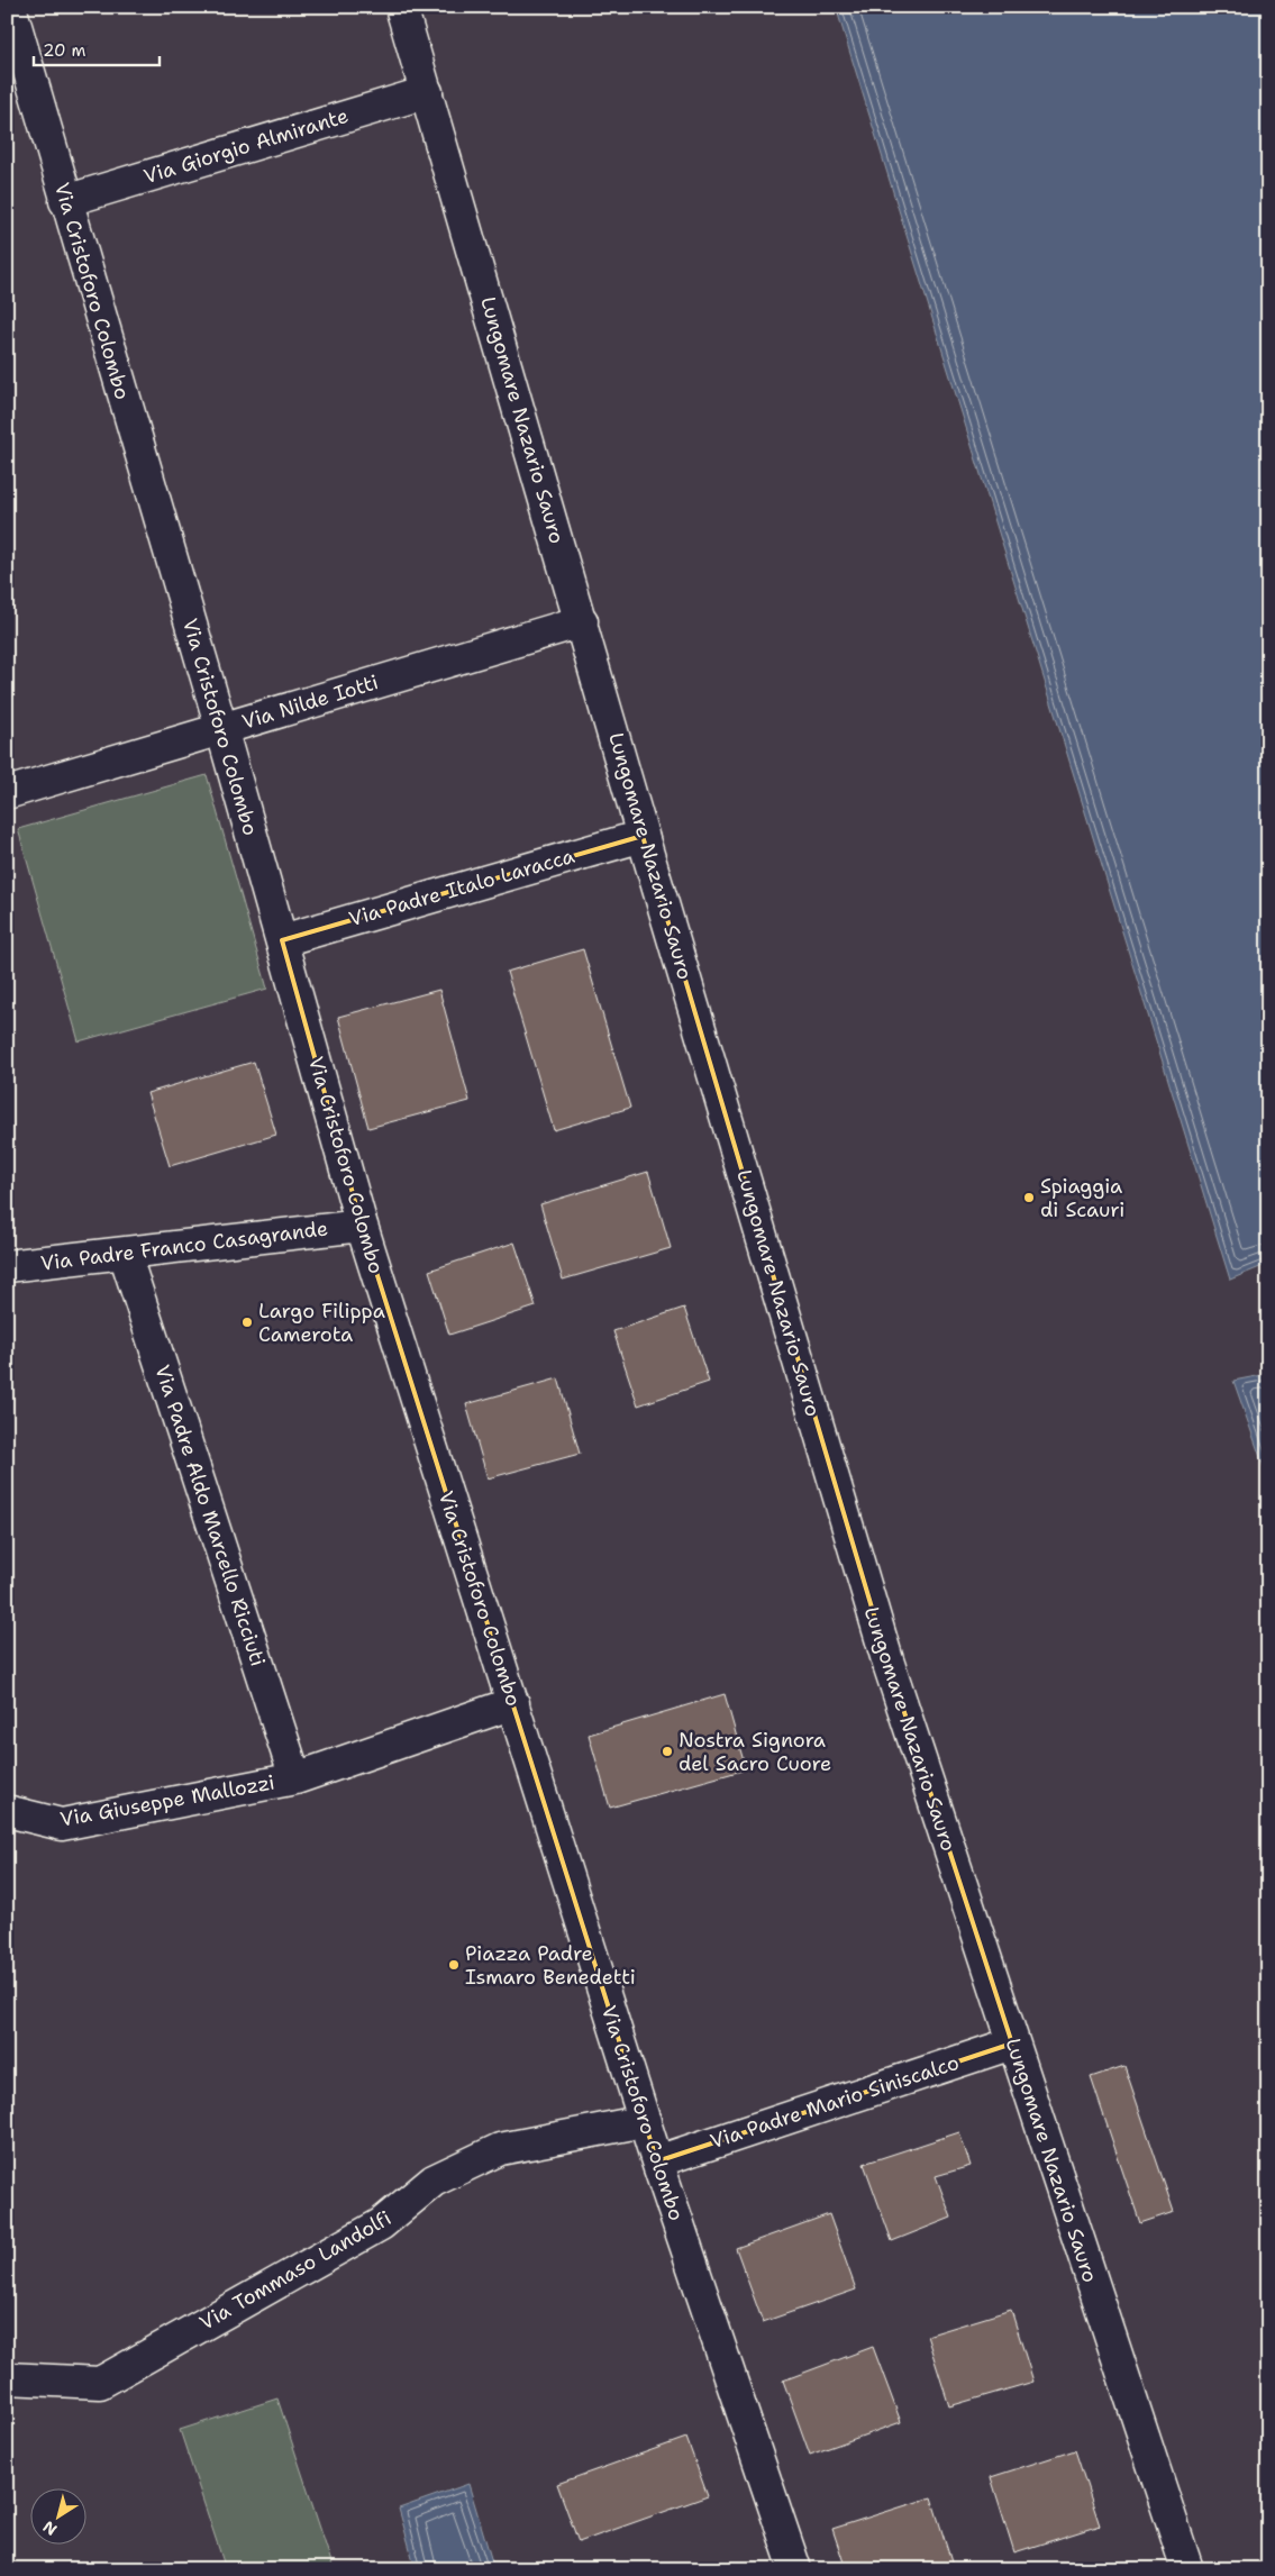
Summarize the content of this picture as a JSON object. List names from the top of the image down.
{
  "streets": {
    "street": [
      "Via Giorgio Almirante",
      "Via Cristoforo Colombo",
      "Lungomare Nazario Sauro",
      "Via Nilde Iotti",
      "Via Padre Italo Laracca",
      "Via Padre Franco Casagrande",
      "Via Padre Aldo Marcello Ricciuti",
      "Via Giuseppe Mallozzi",
      "Via Padre Mario Siniscalco",
      "Via Tommaso Landolfi"
    ]
  },
  "crossings": [
    ["Via Giorgio Almirante", "Via Cristoforo Colombo"],
    ["Via Giorgio Almirante", "Lungomare Nazario Sauro"],
    ["Via Cristoforo Colombo", "Via Nilde Iotti"],
    ["Via Cristoforo Colombo", "Via Padre Italo Laracca"],
    ["Via Cristoforo Colombo", "Via Padre Franco Casagrande"],
    ["Via Cristoforo Colombo", "Via Giuseppe Mallozzi"],
    ["Via Cristoforo Colombo", "Via Padre Mario Siniscalco"],
    ["Via Cristoforo Colombo", "Via Tommaso Landolfi"],
    ["Lungomare Nazario Sauro", "Via Nilde Iotti"],
    ["Lungomare Nazario Sauro", "Via Padre Italo Laracca"],
    ["Lungomare Nazario Sauro", "Via Padre Mario Siniscalco"],
    ["Via Padre Franco Casagrande", "Via Padre Aldo Marcello Ricciuti"],
    ["Via Padre Aldo Marcello Ricciuti", "Via Giuseppe Mallozzi"]
  ],
  "places": [
    "Spiaggia di Scauri",
    "Largo Filippa Camerota",
    "Nostra Signora del Sacro Cuore",
    "Piazza Padre Ismaro Benedetti"
  ],
  "scale_bar": "20 m",
  "north": "bottom left"
}
